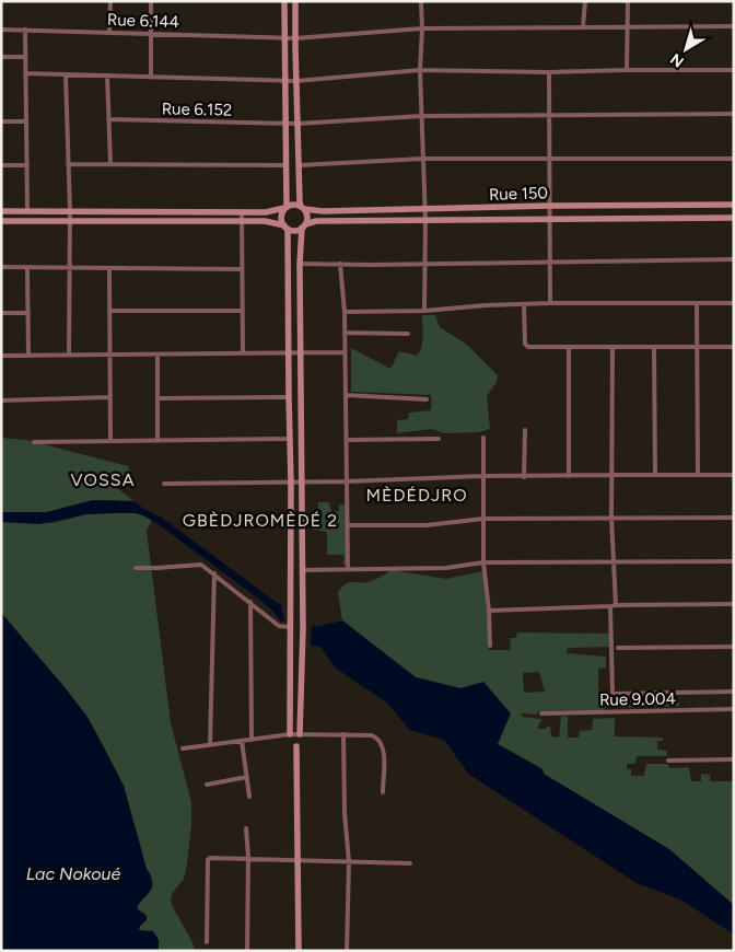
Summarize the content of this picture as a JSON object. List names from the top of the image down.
{
  "streets": {
    "main road": ["Rue 150"],
    "street": ["Rue 6.144", "Rue 6.152", "Rue 9.004"]
  },
  "districts": ["VOSSA", "MÈDÉDJRO", "GBÈDJROMÈDÉ 2"],
  "water": ["Lac Nokoué"],
  "north": "bottom left"
}
